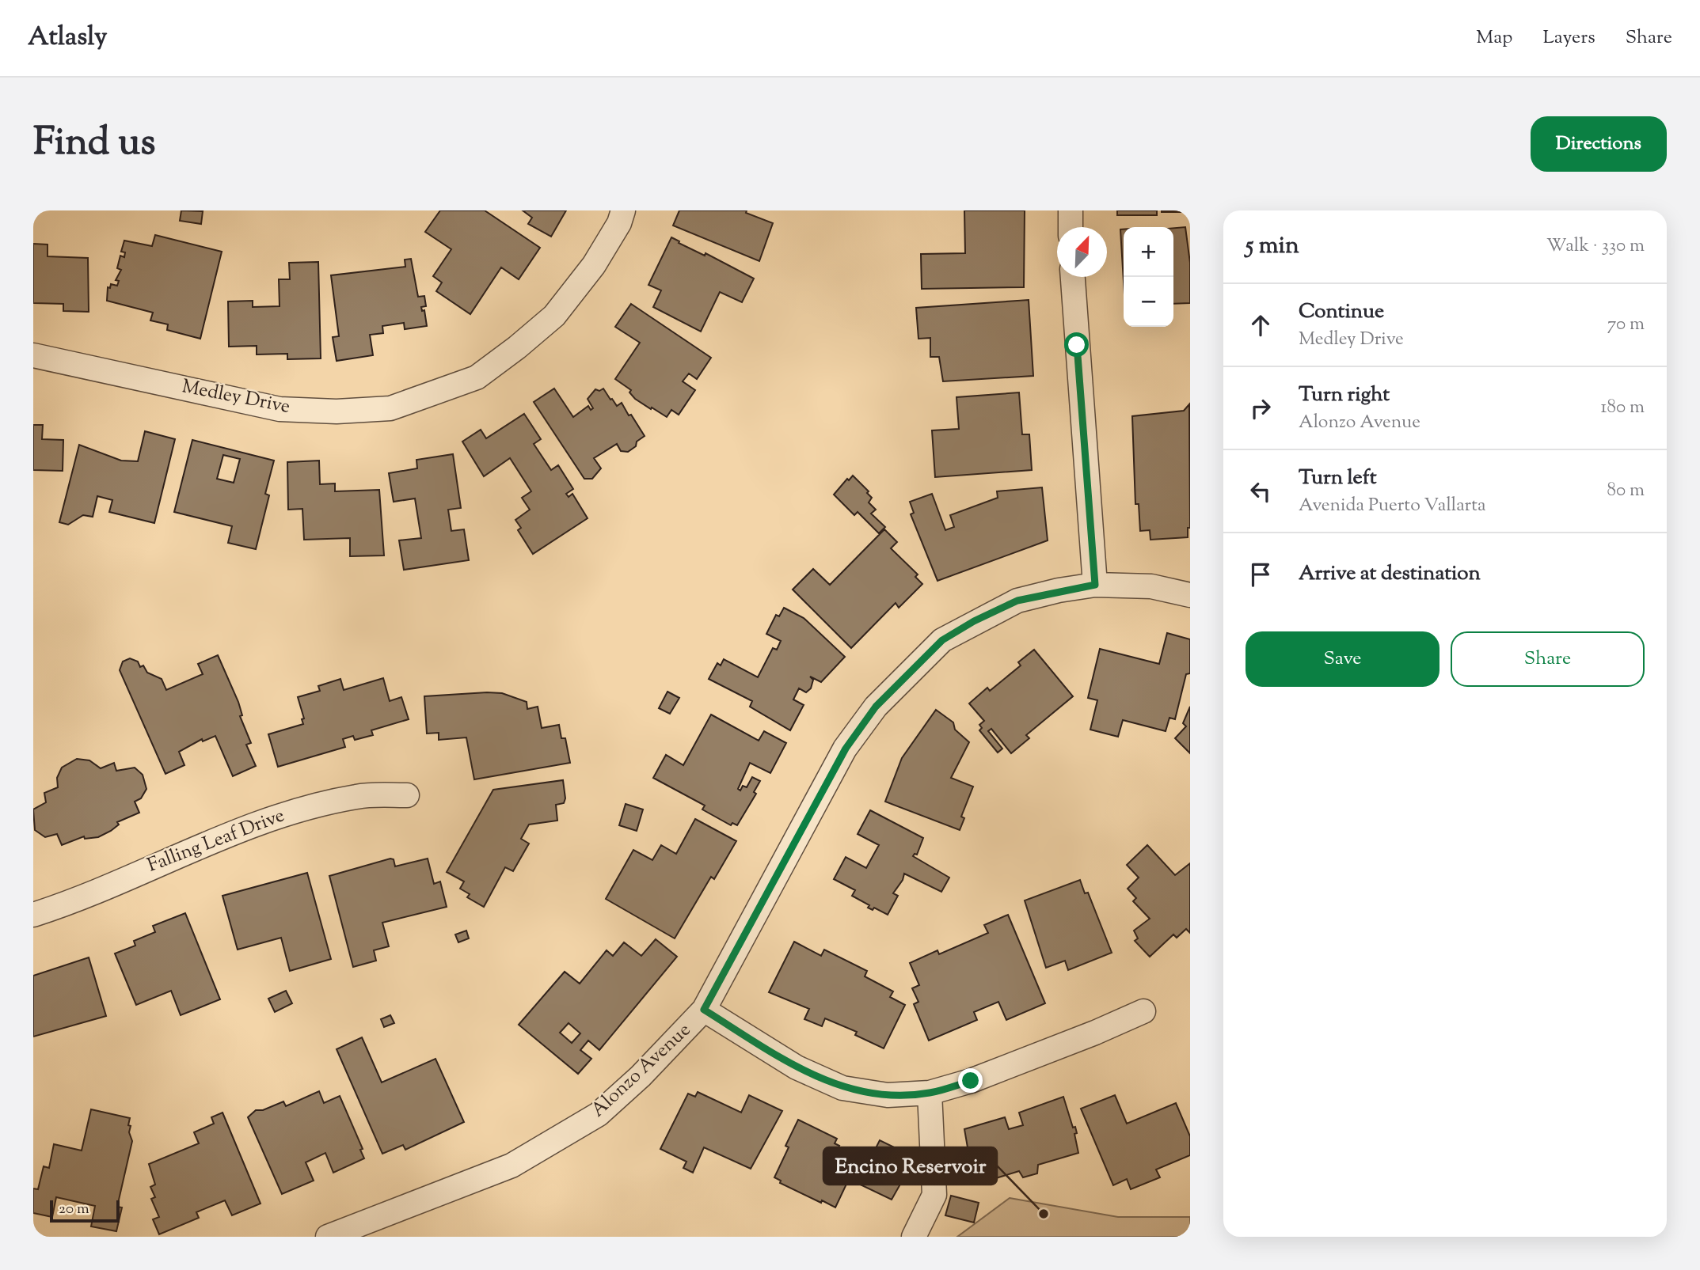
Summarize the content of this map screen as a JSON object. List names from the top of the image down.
{
  "streets": {
    "street": ["Medley Drive", "Falling Leaf Drive", "Alonzo Avenue"]
  },
  "places": ["Encino Reservoir"],
  "scale_bar": "20 m",
  "north": "top right",
  "page": {
    "header": "Atlasly",
    "nav": ["Map", "Layers", "Share"],
    "title": "Find us",
    "buttons": [
      "Directions",
      ["Save", "Share"]
    ],
    "heading": ["5 min", "Walk · 330 m"],
    "map_buttons": ["+", "−"],
    "list": [
      ["Continue", "Medley Drive", "70 m"],
      ["Turn right", "Alonzo Avenue", "180 m"],
      ["Turn left", "Avenida Puerto Vallarta", "80 m"],
      "Arrive at destination"
    ],
    "scale": "20 m"
  }
}
